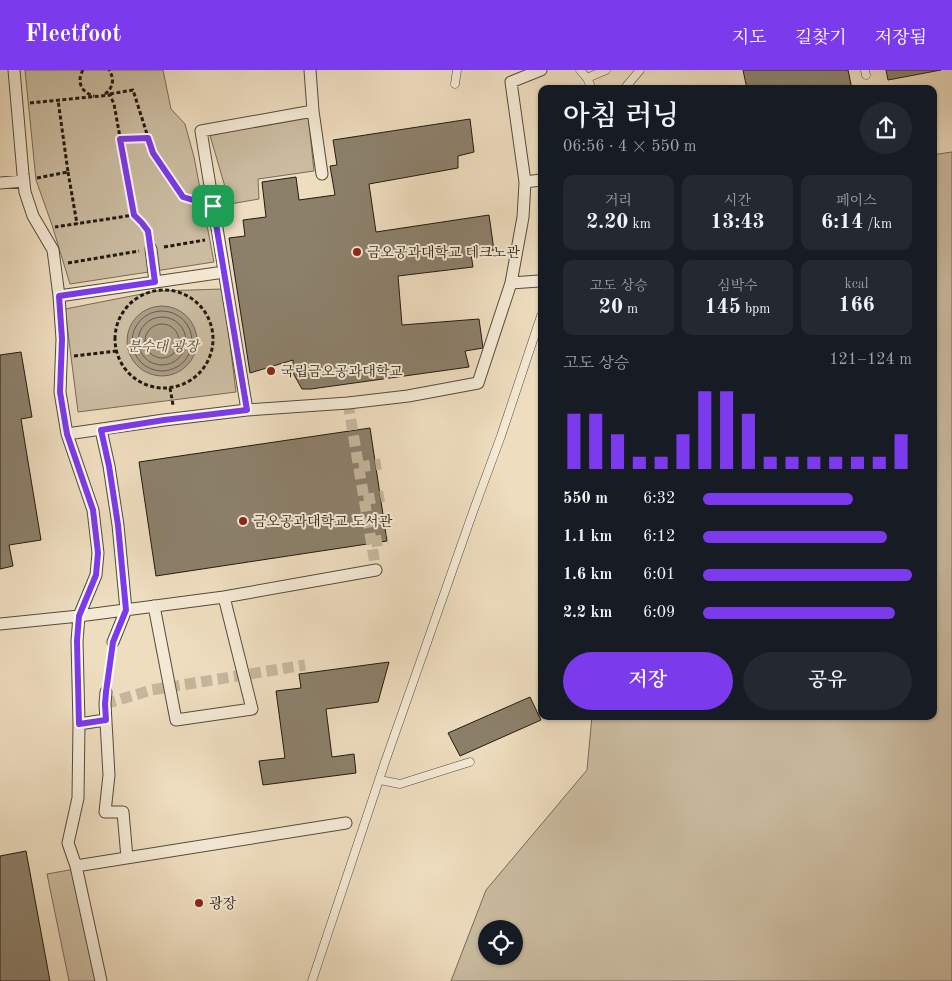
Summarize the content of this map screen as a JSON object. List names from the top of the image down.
{
  "parks": ["분수대 광장"],
  "places": [
    "금오공과대학교 테크노관",
    "국립금오공과대학교",
    "금오공과대학교 도서관",
    "광장"
  ],
  "page": {
    "header": "Fleetfoot",
    "nav": ["지도", "길찾기", "저장됨"],
    "heading": ["아침 러닝", "06:56 · 4 × 550 m"],
    "stats": [
      ["거리", "2.20 km"],
      ["시간", "13:43"],
      ["페이스", "6:14 /km"],
      ["고도 상승", "20 m"],
      ["심박수", "145 bpm"],
      ["kcal", "166"]
    ],
    "chart": ["고도 상승", "121–124 m"],
    "list": [
      {
        "name": "550 m",
        "note": "6:32"
      },
      {
        "name": "1.1 km",
        "note": "6:12"
      },
      {
        "name": "1.6 km",
        "note": "6:01"
      },
      {
        "name": "2.2 km",
        "note": "6:09"
      }
    ],
    "buttons": ["저장", "공유"]
  }
}
